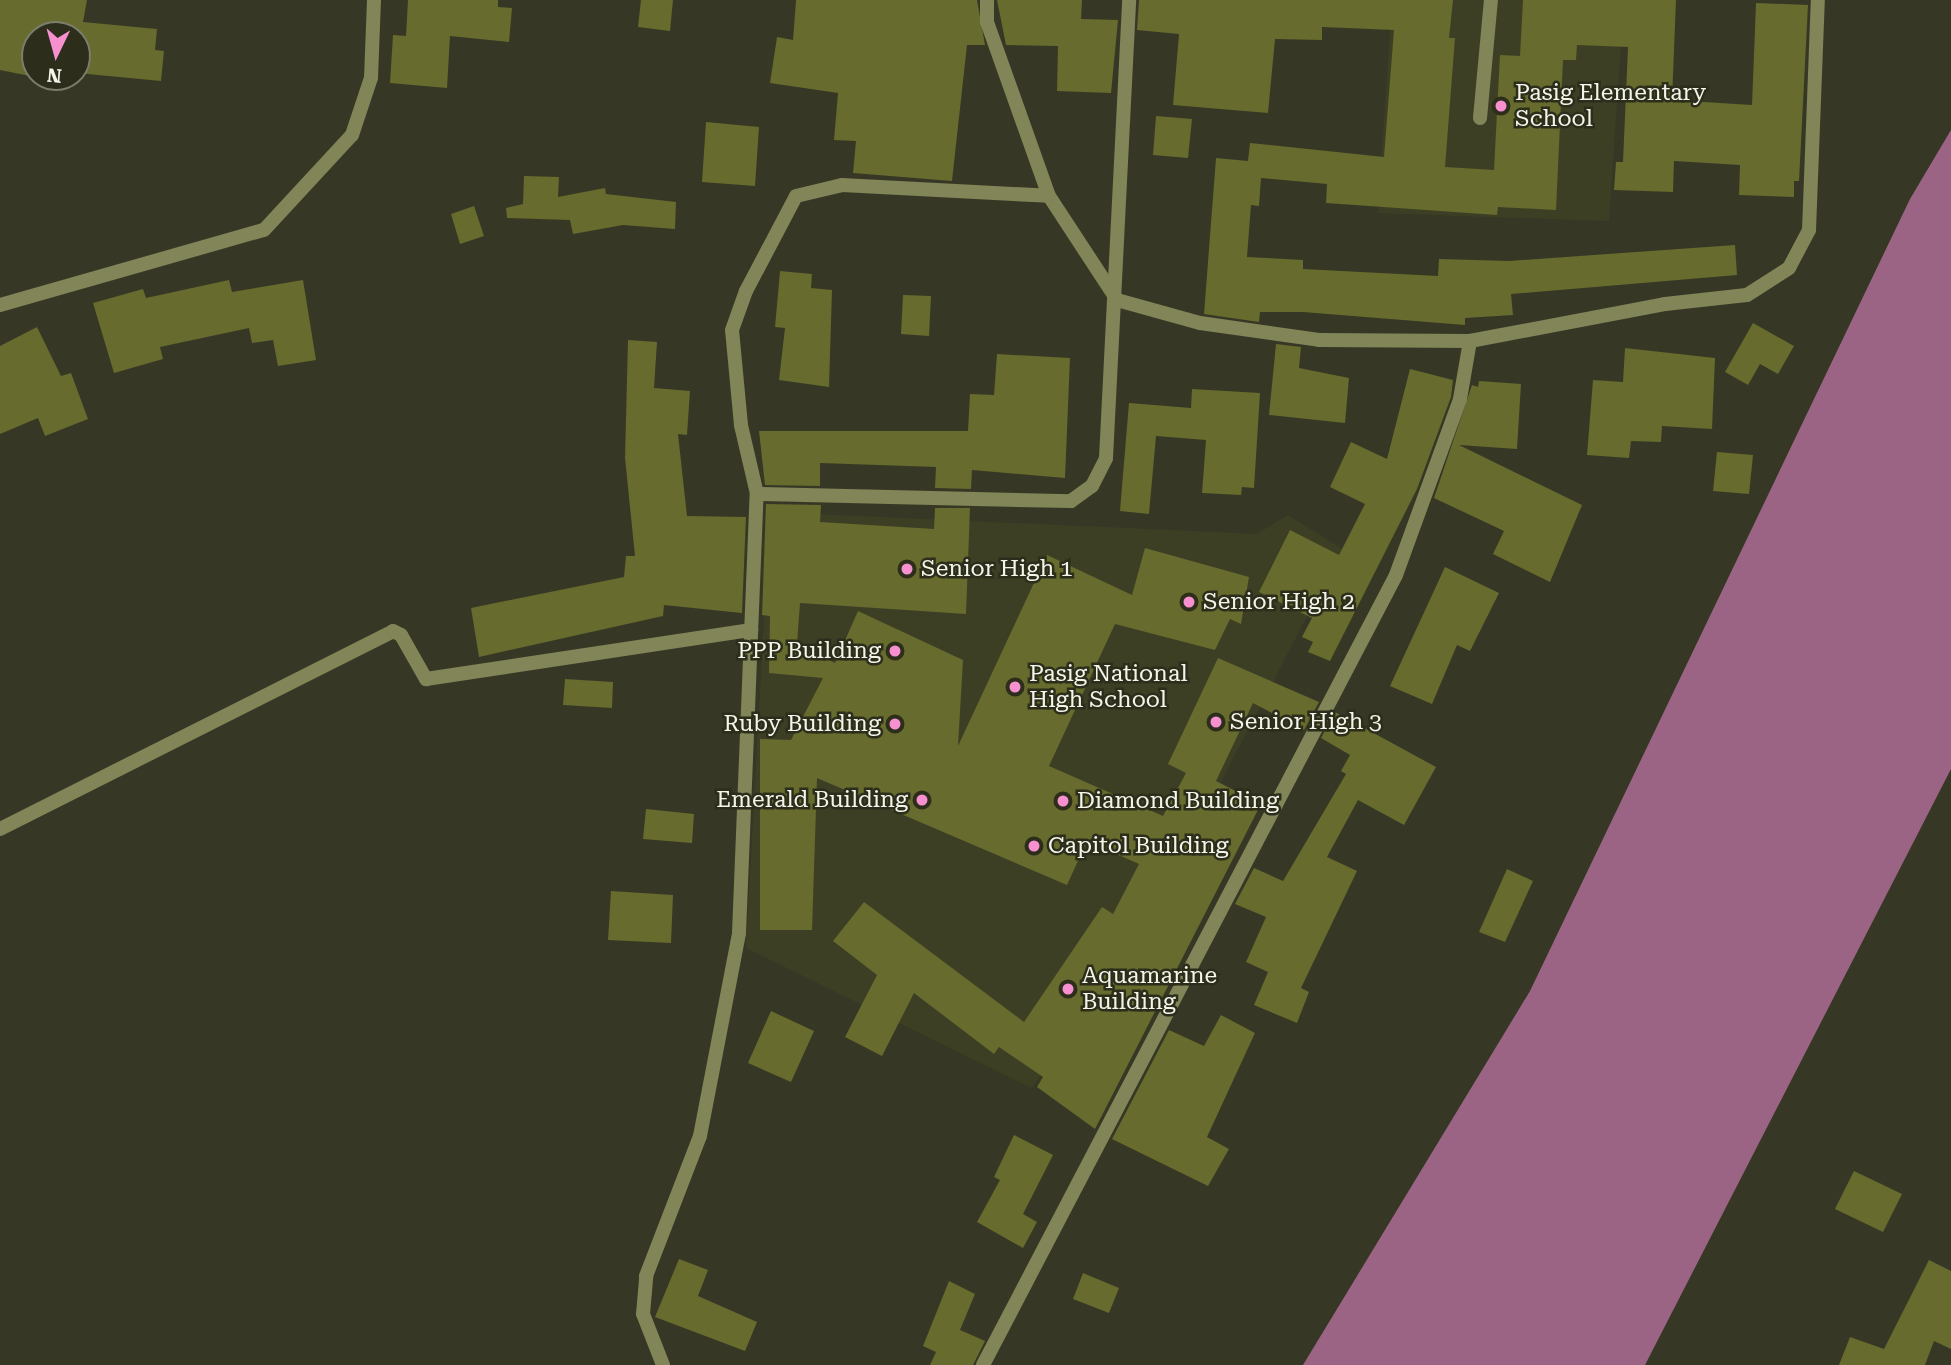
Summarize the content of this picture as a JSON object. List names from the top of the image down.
{
  "places": [
    "Pasig Elementary School",
    "Senior High 1",
    "Senior High 2",
    "PPP Building",
    "Pasig National High School",
    "Senior High 3",
    "Ruby Building",
    "Emerald Building",
    "Diamond Building",
    "Capitol Building",
    "Aquamarine Building"
  ],
  "north": "bottom"
}
